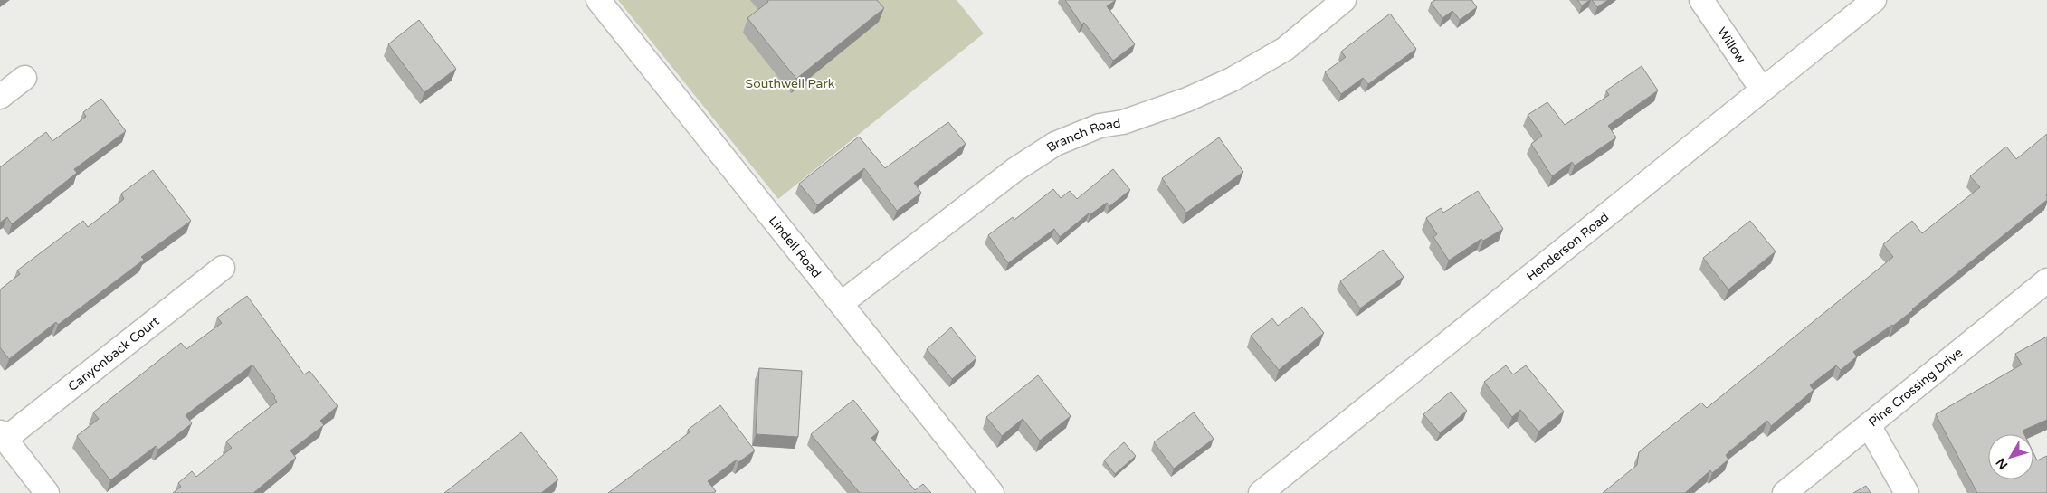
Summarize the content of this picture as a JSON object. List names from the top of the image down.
{
  "streets": {
    "street": [
      "Willow",
      "Branch Road",
      "Lindell Road",
      "Henderson Road",
      "Canyonback Court",
      "Pine Crossing Drive"
    ]
  },
  "crossings": [
    ["Willow", "Henderson Road"],
    ["Branch Road", "Lindell Road"]
  ],
  "parks": ["Southwell Park"],
  "north": "bottom left"
}
